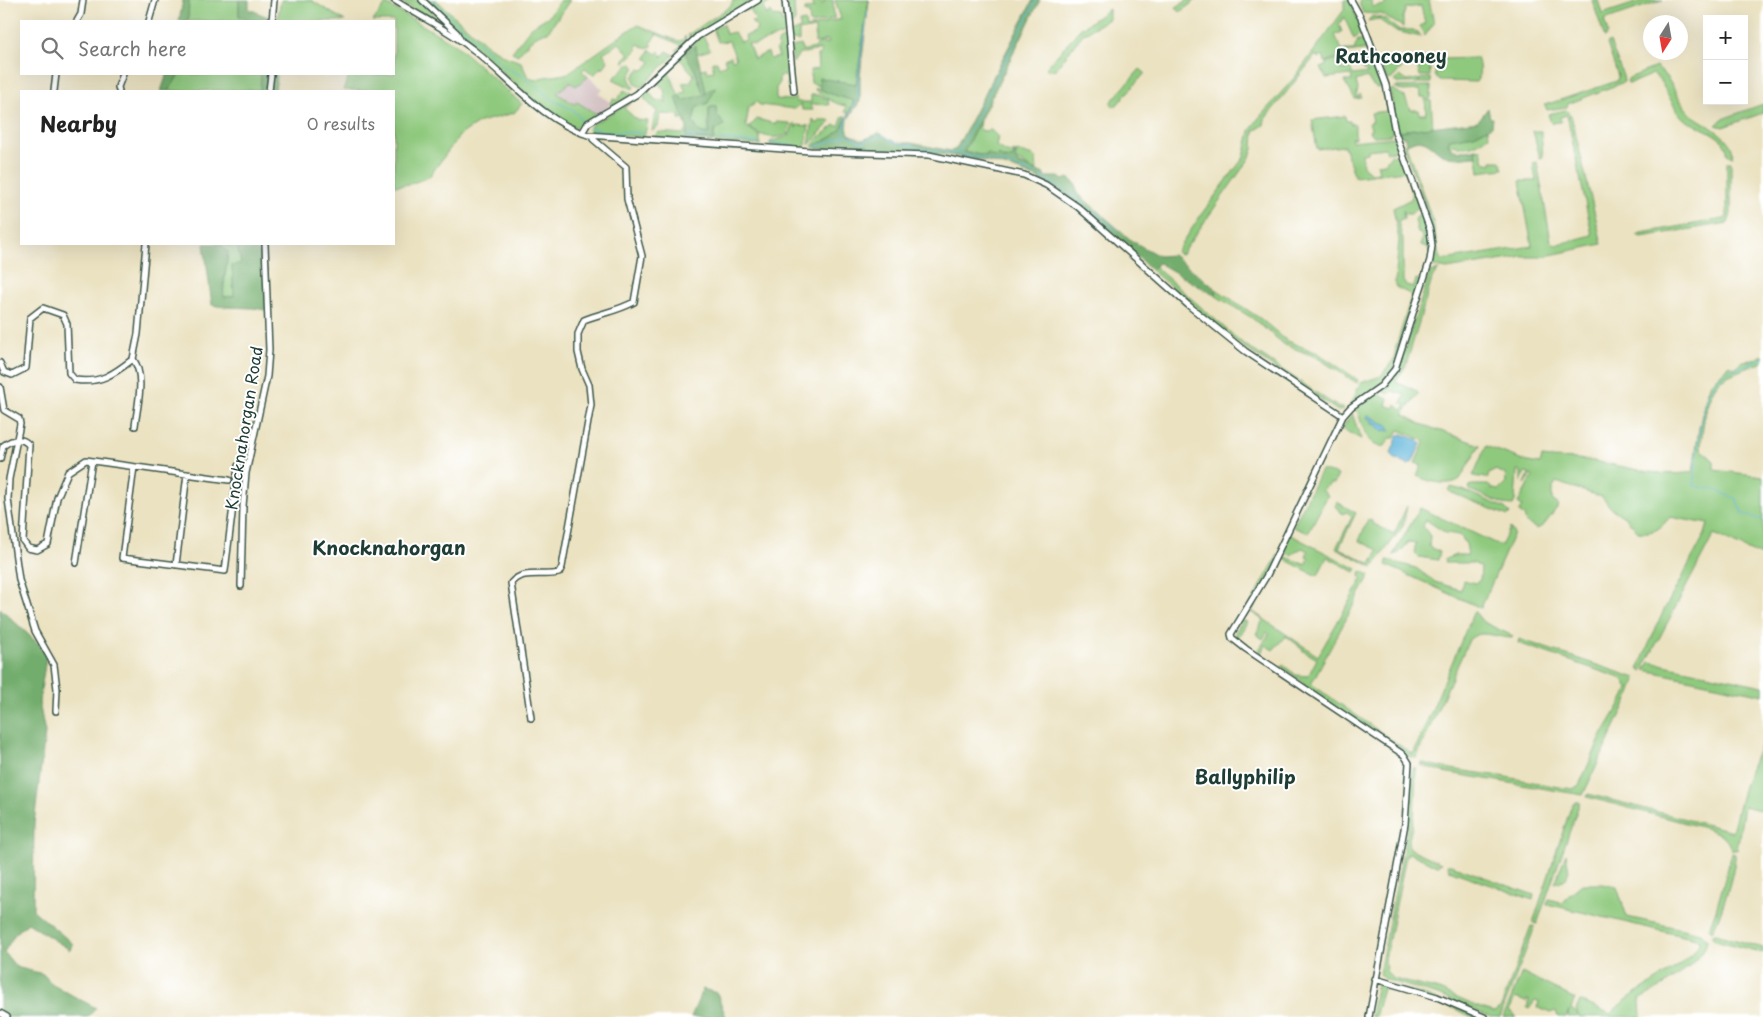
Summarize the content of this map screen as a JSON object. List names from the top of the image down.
{
  "streets": {
    "street": ["Knocknahorgan Road"]
  },
  "districts": ["Rathcooney", "Knocknahorgan", "Ballyphilip"],
  "north": "bottom",
  "page": {
    "map_buttons": ["+", "−"],
    "search": "Search here",
    "heading": ["Nearby", "0 results"]
  }
}
